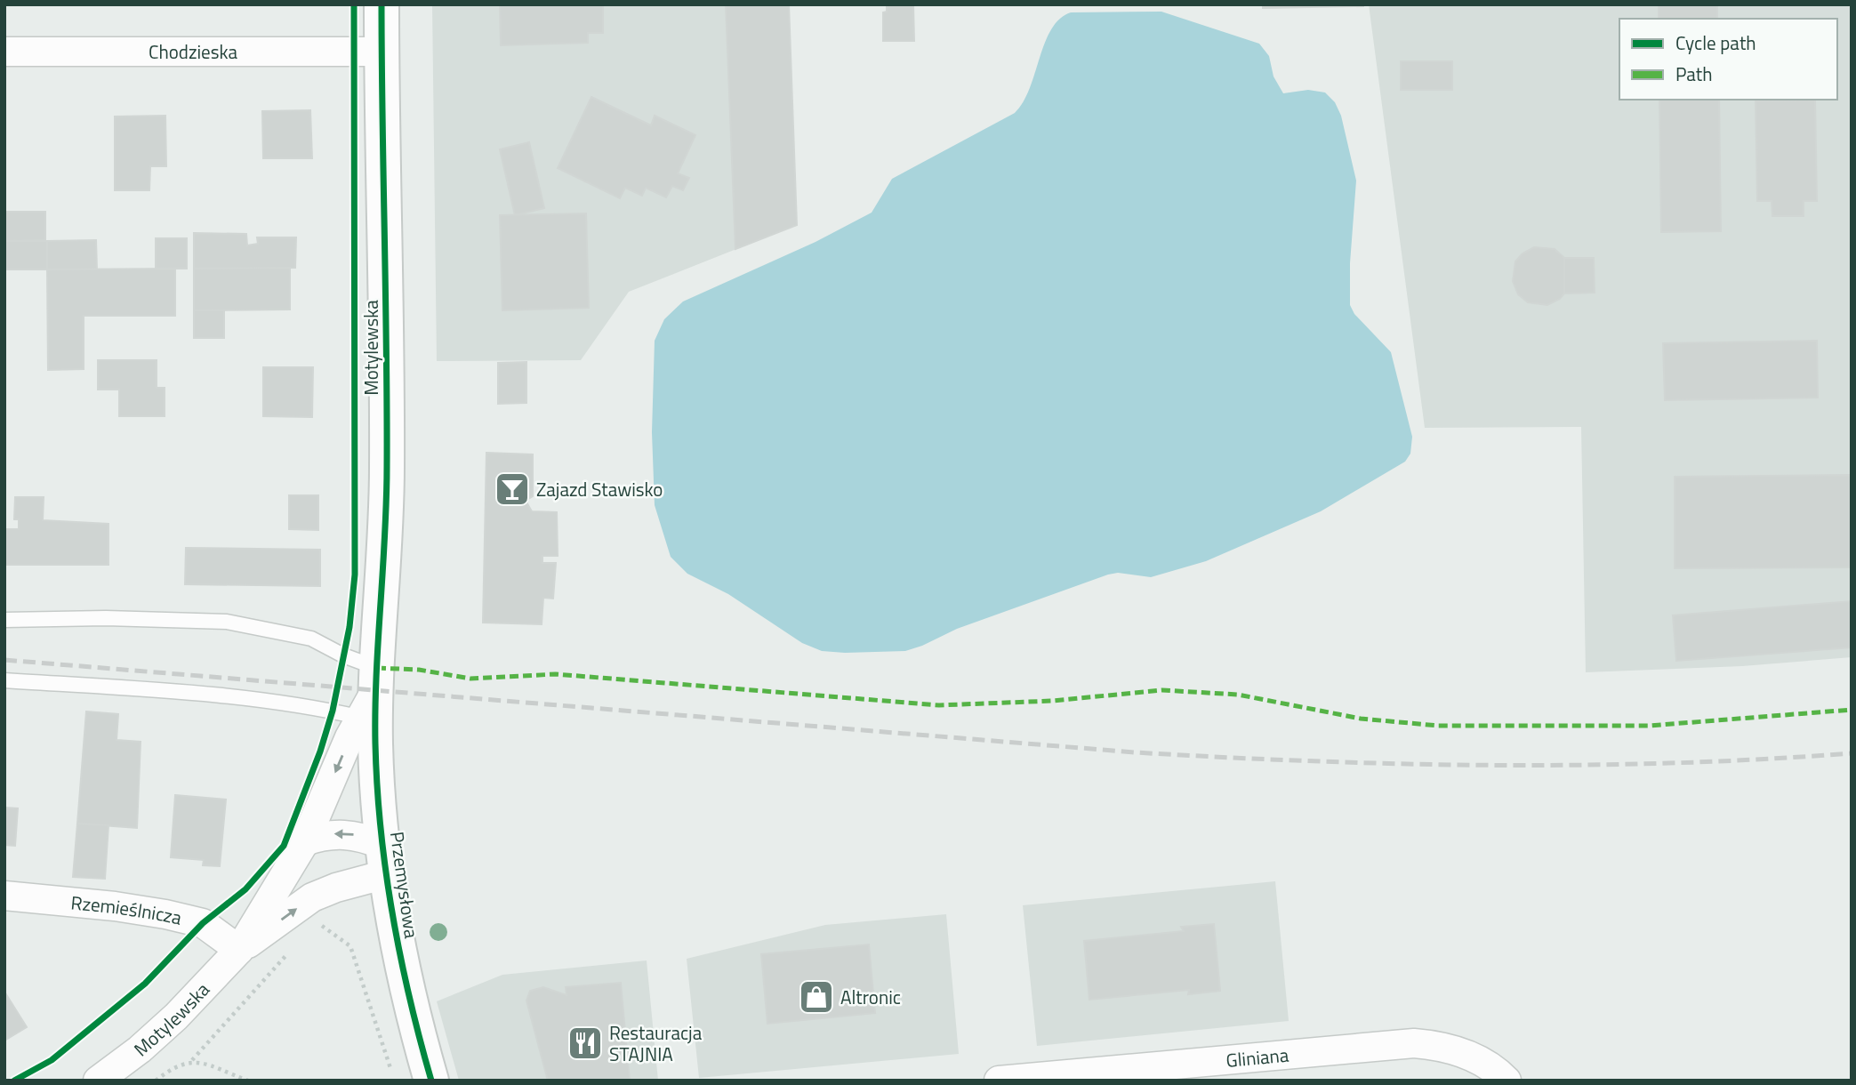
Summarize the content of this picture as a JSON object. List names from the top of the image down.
{
  "streets": {
    "street": [
      "Chodzieska",
      "Motylewska",
      "Przemysłowa",
      "Rzemieślnicza",
      "Gliniana"
    ]
  },
  "crossings": [
    ["Chodzieska", "Motylewska"],
    ["Motylewska", "Przemysłowa"],
    ["Motylewska", "Rzemieślnicza"]
  ],
  "places": {
    "bar": ["Zajazd Stawisko"],
    "shop": ["Altronic"],
    "restaurant": ["Restauracja STAJNIA"]
  },
  "legend": ["Cycle path", "Path"]
}
